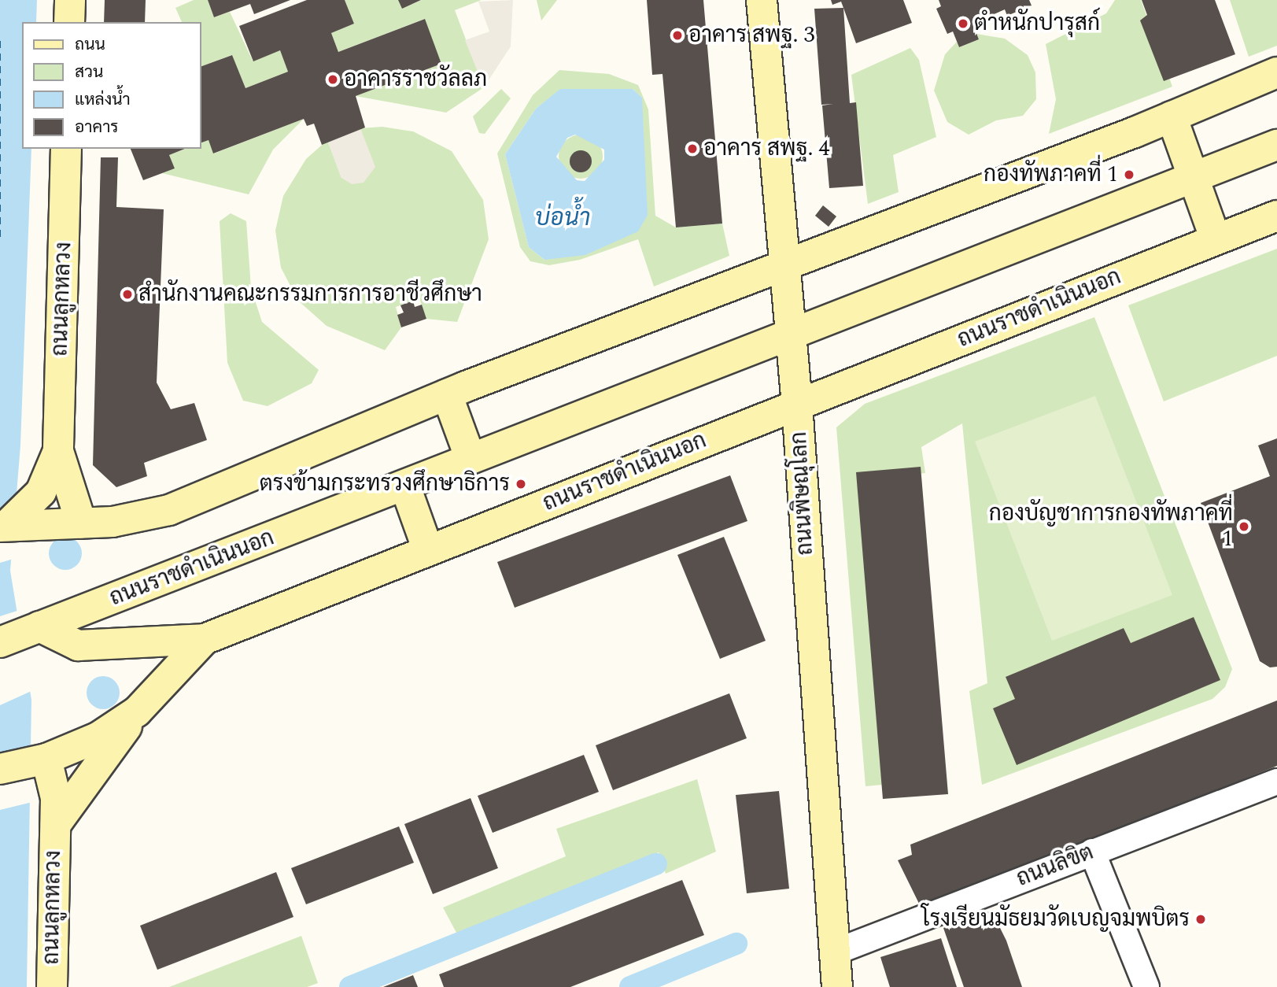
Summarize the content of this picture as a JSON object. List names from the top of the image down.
{
  "streets": {
    "main road": ["ถนนลูกหลวง", "ถนนราชดำเนินนอก", "ถนนพิษณุโลก"],
    "street": ["ถนนลิขิต"]
  },
  "crossings": [
    ["ถนนลูกหลวง", "ถนนราชดำเนินนอก"],
    ["ถนนราชดำเนินนอก", "ถนนพิษณุโลก"],
    ["ถนนพิษณุโลก", "ถนนลิขิต"]
  ],
  "water": ["บ่อน้ำ"],
  "places": [
    "ตำหนักปารุสก์",
    "อาคาร สพฐ. 3",
    "อาคารราชวัลลภ",
    "อาคาร สพฐ. 4",
    "กองทัพภาคที่ 1",
    "สำนักงานคณะกรรมการการอาชีวศึกษา",
    "ตรงข้ามกระทรวงศึกษาธิการ",
    "กองบัญชาการกองทัพภาคที่ 1",
    "โรงเรียนมัธยมวัดเบญจมพบิตร"
  ],
  "legend": [
    "ถนน",
    "สวน",
    "แหล่งน้ำ",
    "อาคาร"
  ]
}
